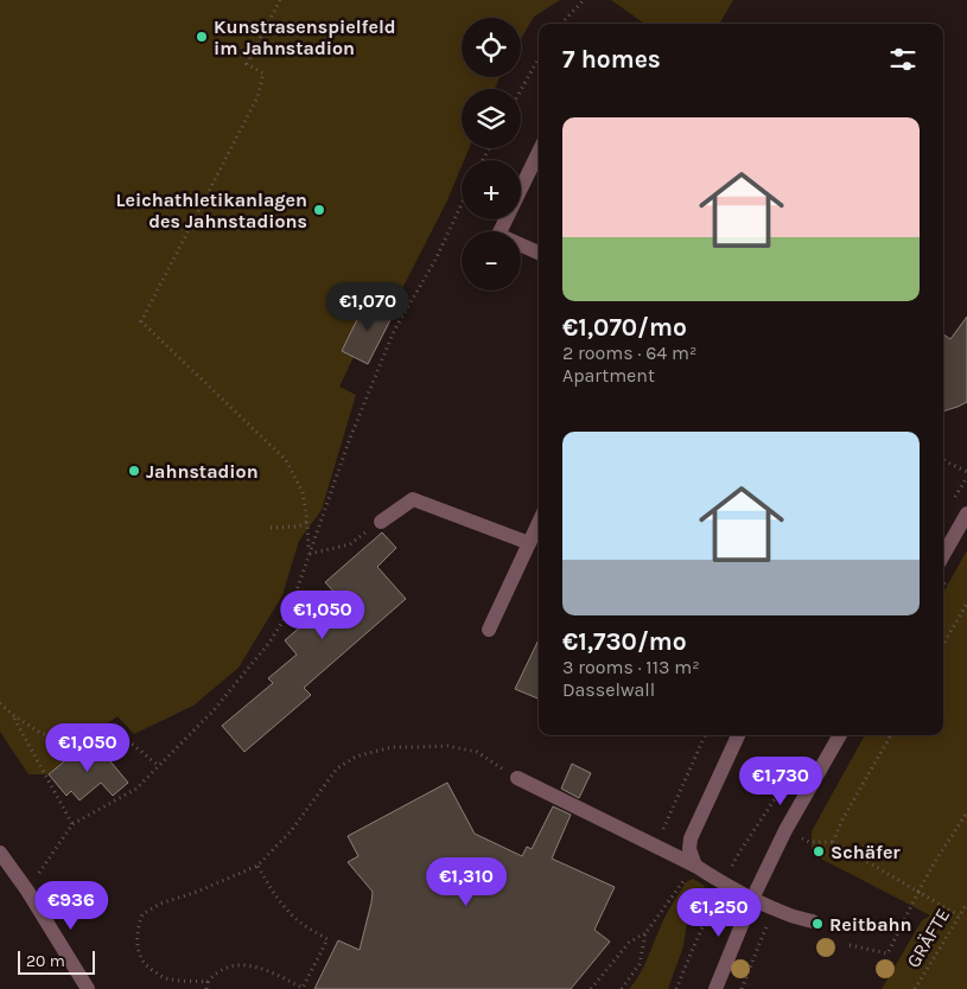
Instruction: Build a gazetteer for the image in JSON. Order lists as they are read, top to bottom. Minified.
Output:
{"streets":{"path":["GRÄFTE"]},"places":["Kunstrasenspielfeld im Jahnstadion","Leichathletikanlagen des Jahnstadions","Jahnstadion","Schäfer","Reitbahn"],"scale_bar":"20 m","page":{"map_buttons":["+","−"],"heading":"7 homes","list":[{"name":"€1,070/mo","note":"2 rooms · 64 m² · Apartment"},{"name":"€1,730/mo","note":"3 rooms · 113 m² · Dasselwall"}],"price":["€1,070","€1,050","€1,050","€1,730","€1,310","€936","€1,250"],"scale":"20 m"}}
